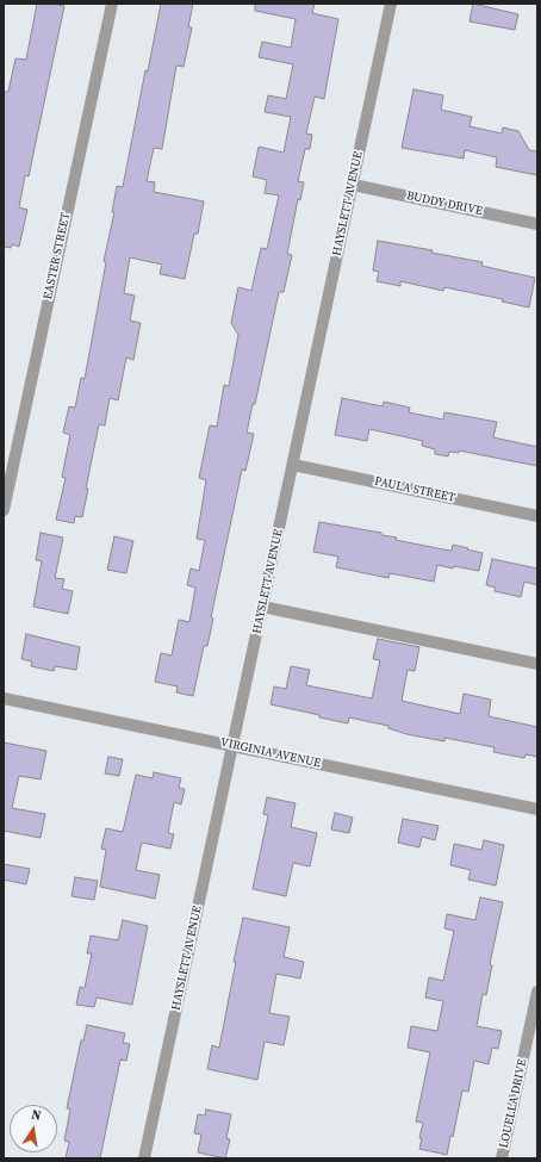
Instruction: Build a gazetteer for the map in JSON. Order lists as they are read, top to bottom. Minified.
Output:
{"streets":{"street":["HAYSLETT AVENUE","BUDDY DRIVE","EASTER STREET","PAULA STREET","VIRGINIA AVENUE","LOUELLA DRIVE"]},"crossings":[["HAYSLETT AVENUE","BUDDY DRIVE"],["HAYSLETT AVENUE","PAULA STREET"],["HAYSLETT AVENUE","VIRGINIA AVENUE"]],"north":"top"}
